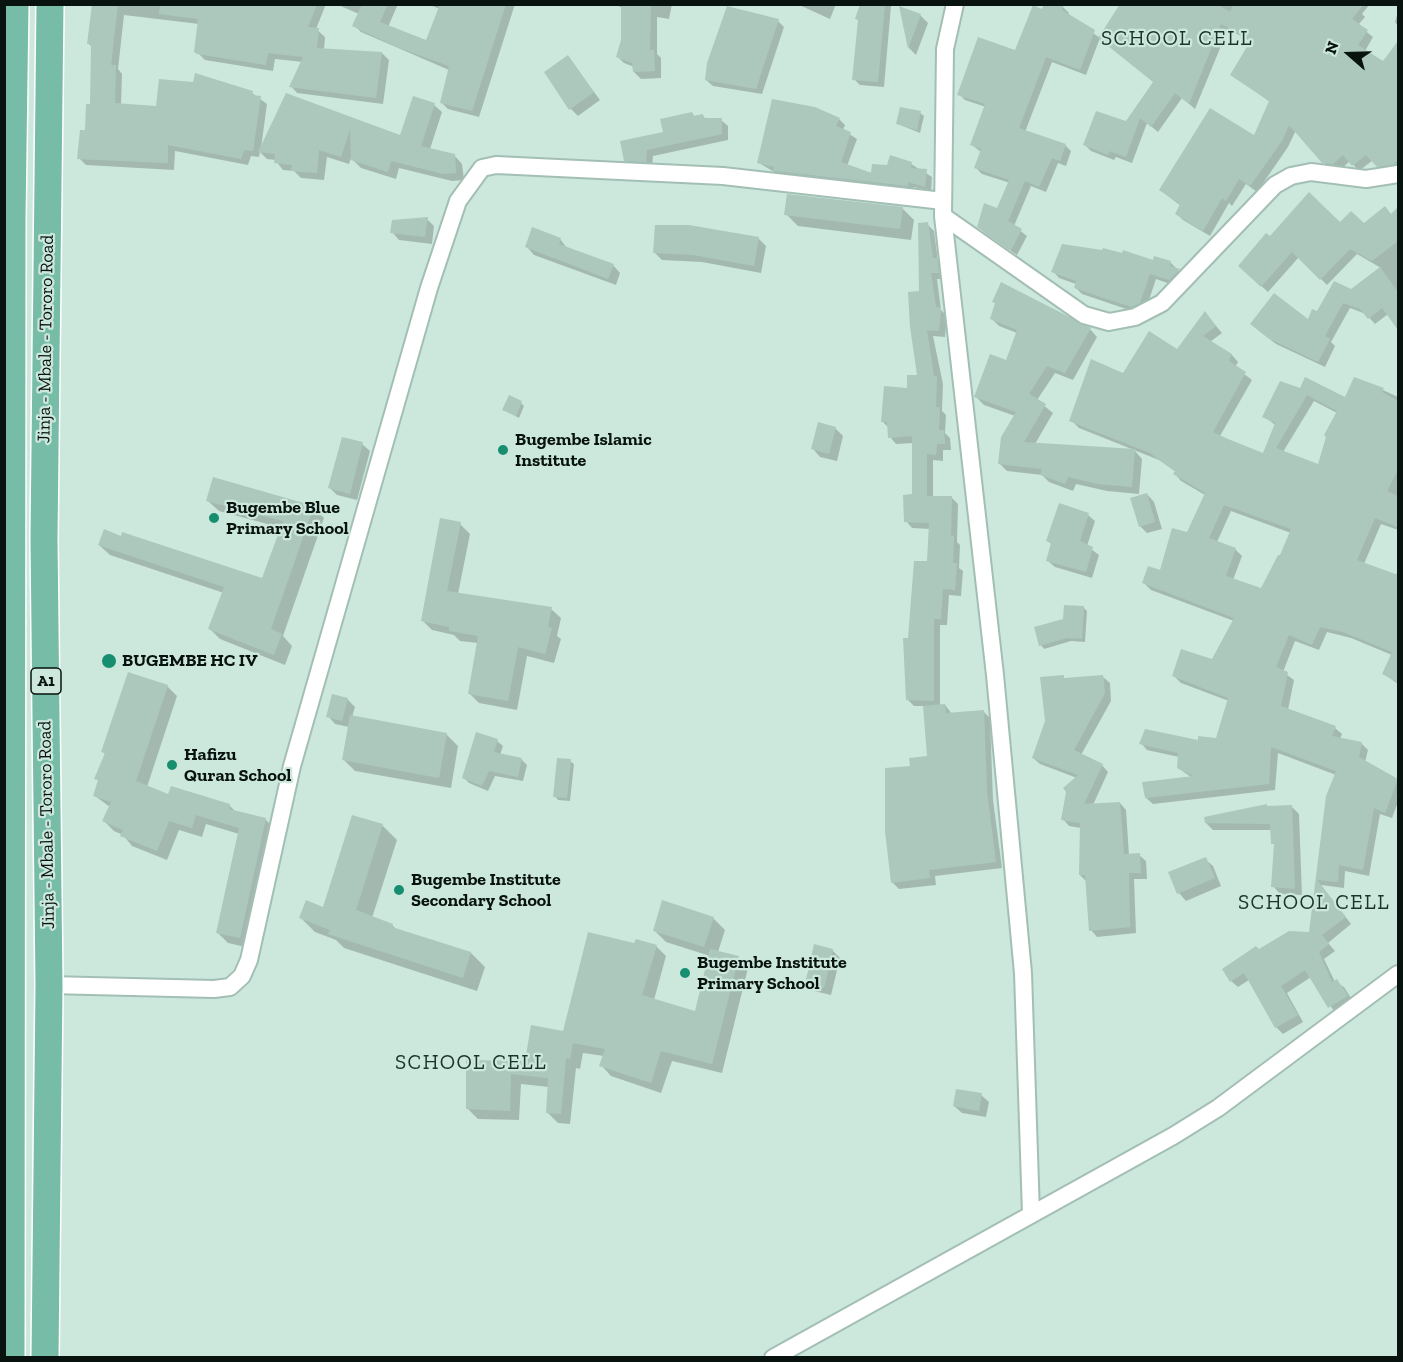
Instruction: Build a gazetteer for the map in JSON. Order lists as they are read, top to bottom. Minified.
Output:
{"streets":{"highway":["Jinja - Mbale - Tororo Road","A1"]},"districts":["SCHOOL CELL","SCHOOL CELL","SCHOOL CELL"],"places":["Bugembe Islamic Institute","Bugembe Blue Primary School","BUGEMBE HC IV","Hafizu Quran School","Bugembe Institute Secondary School","Bugembe Institute Primary School"],"north":"left"}
